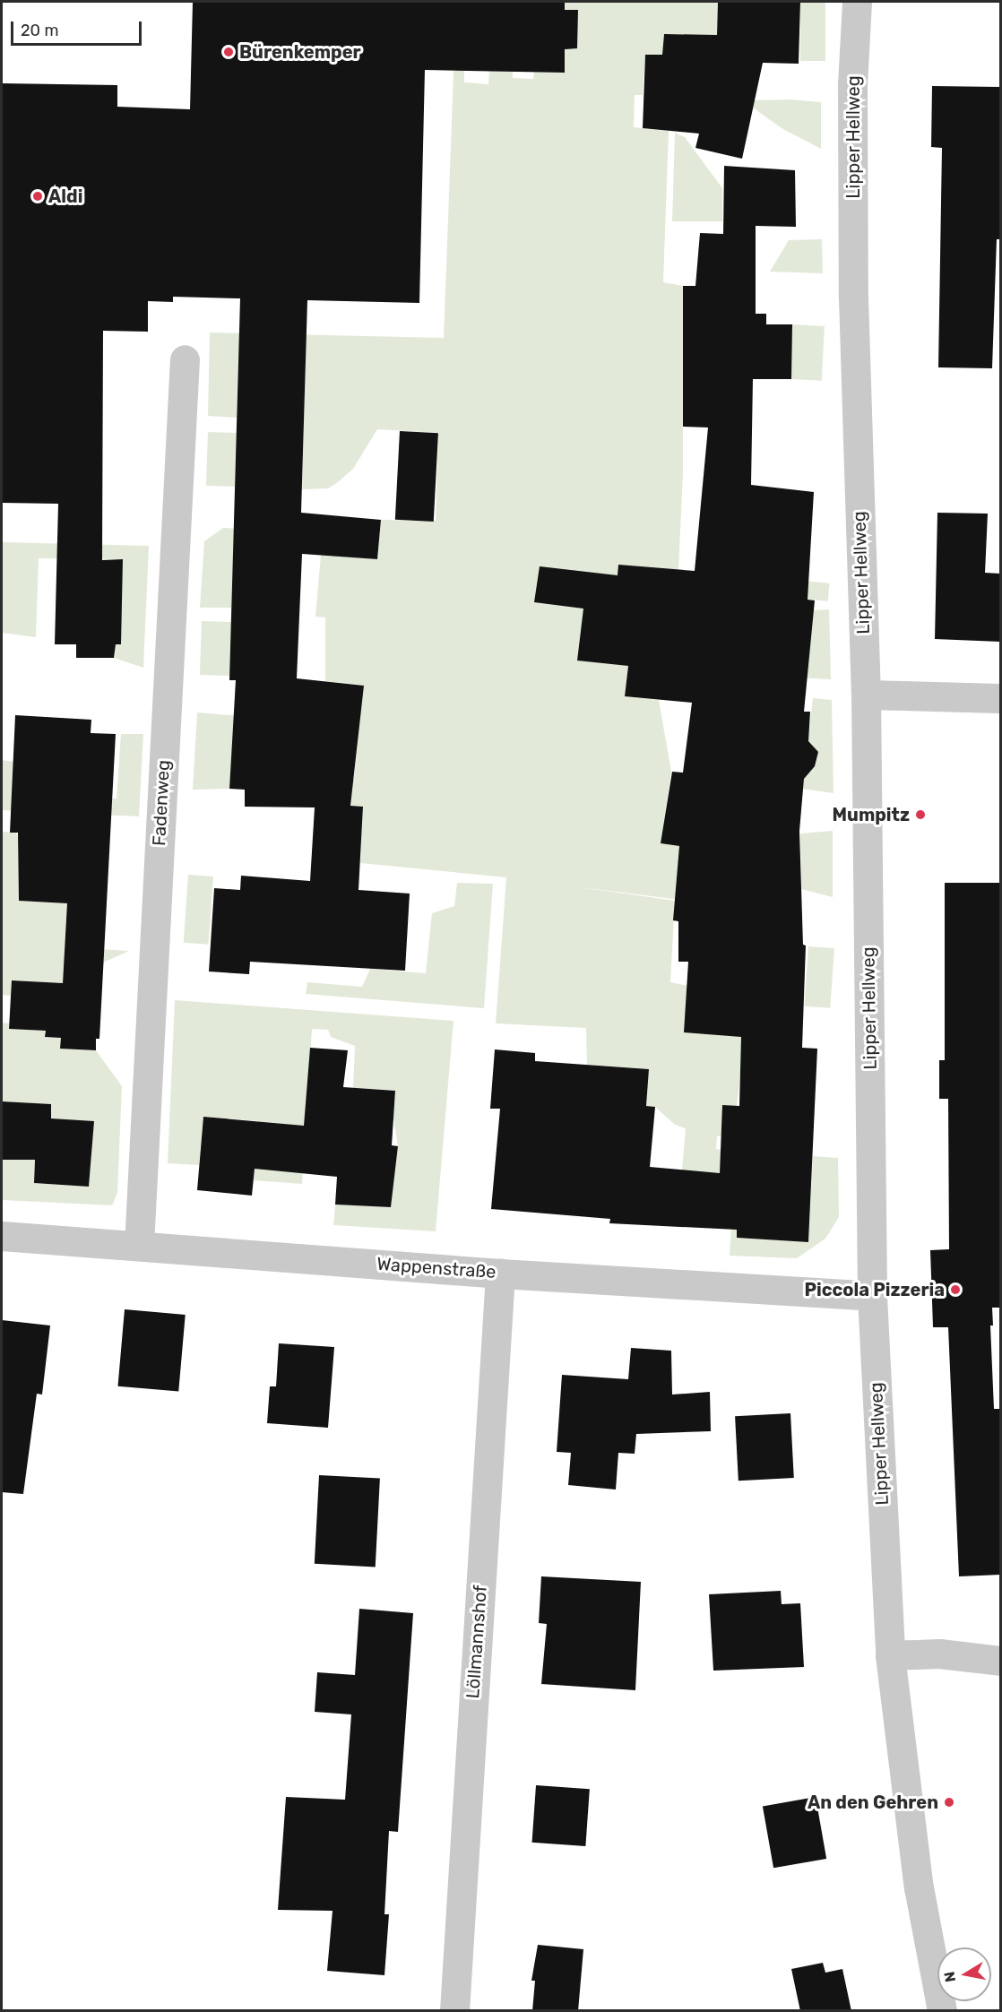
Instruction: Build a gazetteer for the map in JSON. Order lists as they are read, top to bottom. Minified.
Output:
{"streets":{"street":["Lipper Hellweg","Fadenweg","Wappenstraße","Löllmannshof"]},"crossings":[["Lipper Hellweg","Wappenstraße"],["Fadenweg","Wappenstraße"],["Wappenstraße","Löllmannshof"]],"places":["Bürenkemper","Aldi","Mumpitz","Piccola Pizzeria","An den Gehren"],"scale_bar":"20 m","north":"left"}
